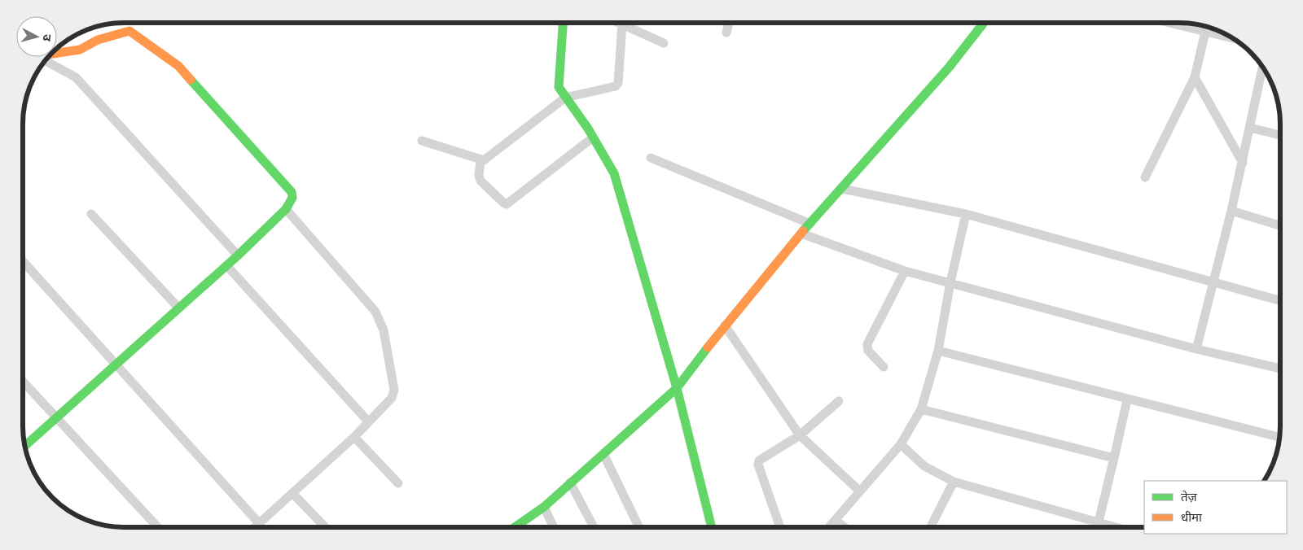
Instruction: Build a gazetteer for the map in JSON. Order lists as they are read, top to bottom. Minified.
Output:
{"legend":["तेज़","धीमा"],"north":"right"}
